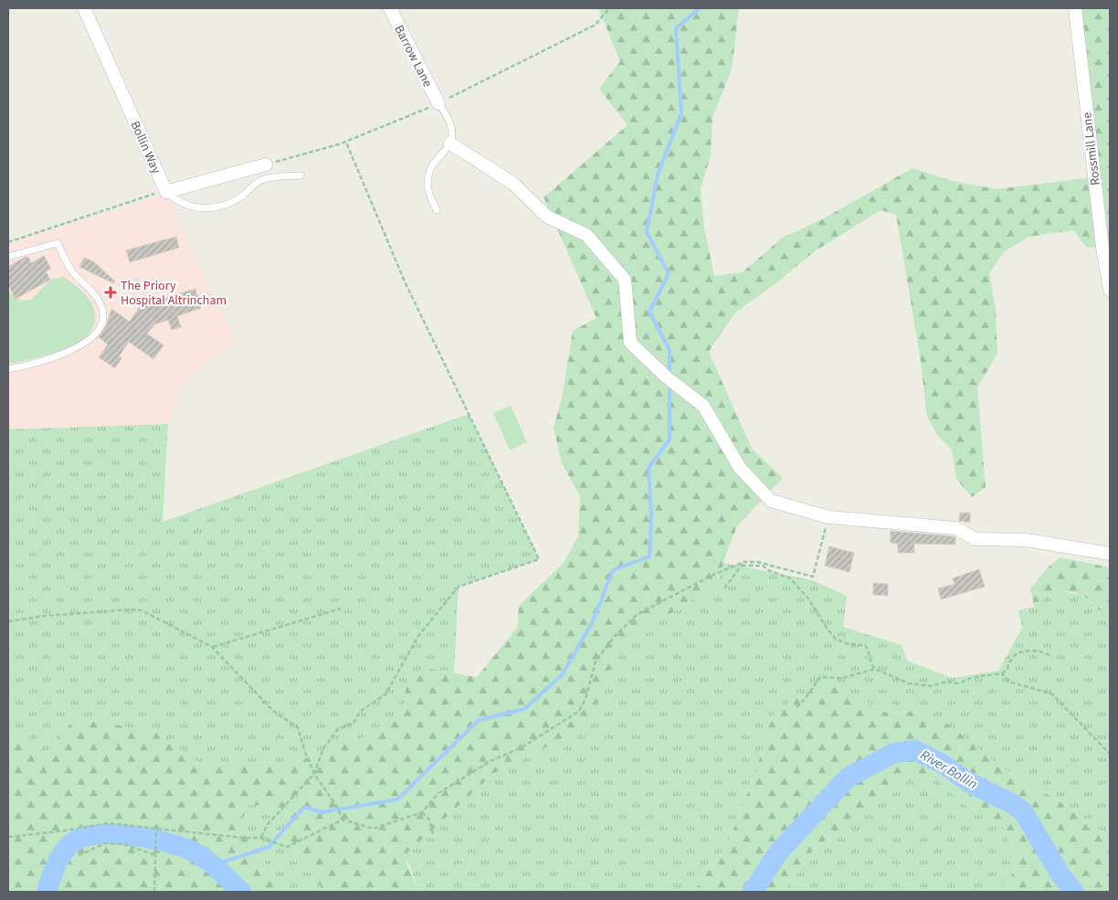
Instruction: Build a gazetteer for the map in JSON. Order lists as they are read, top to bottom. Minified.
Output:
{"streets":{"street":["Barrow Lane","Bollin Way","Rossmill Lane"]},"water":["River Bollin"],"places":{"health":["The Priory Hospital Altrincham"]}}
